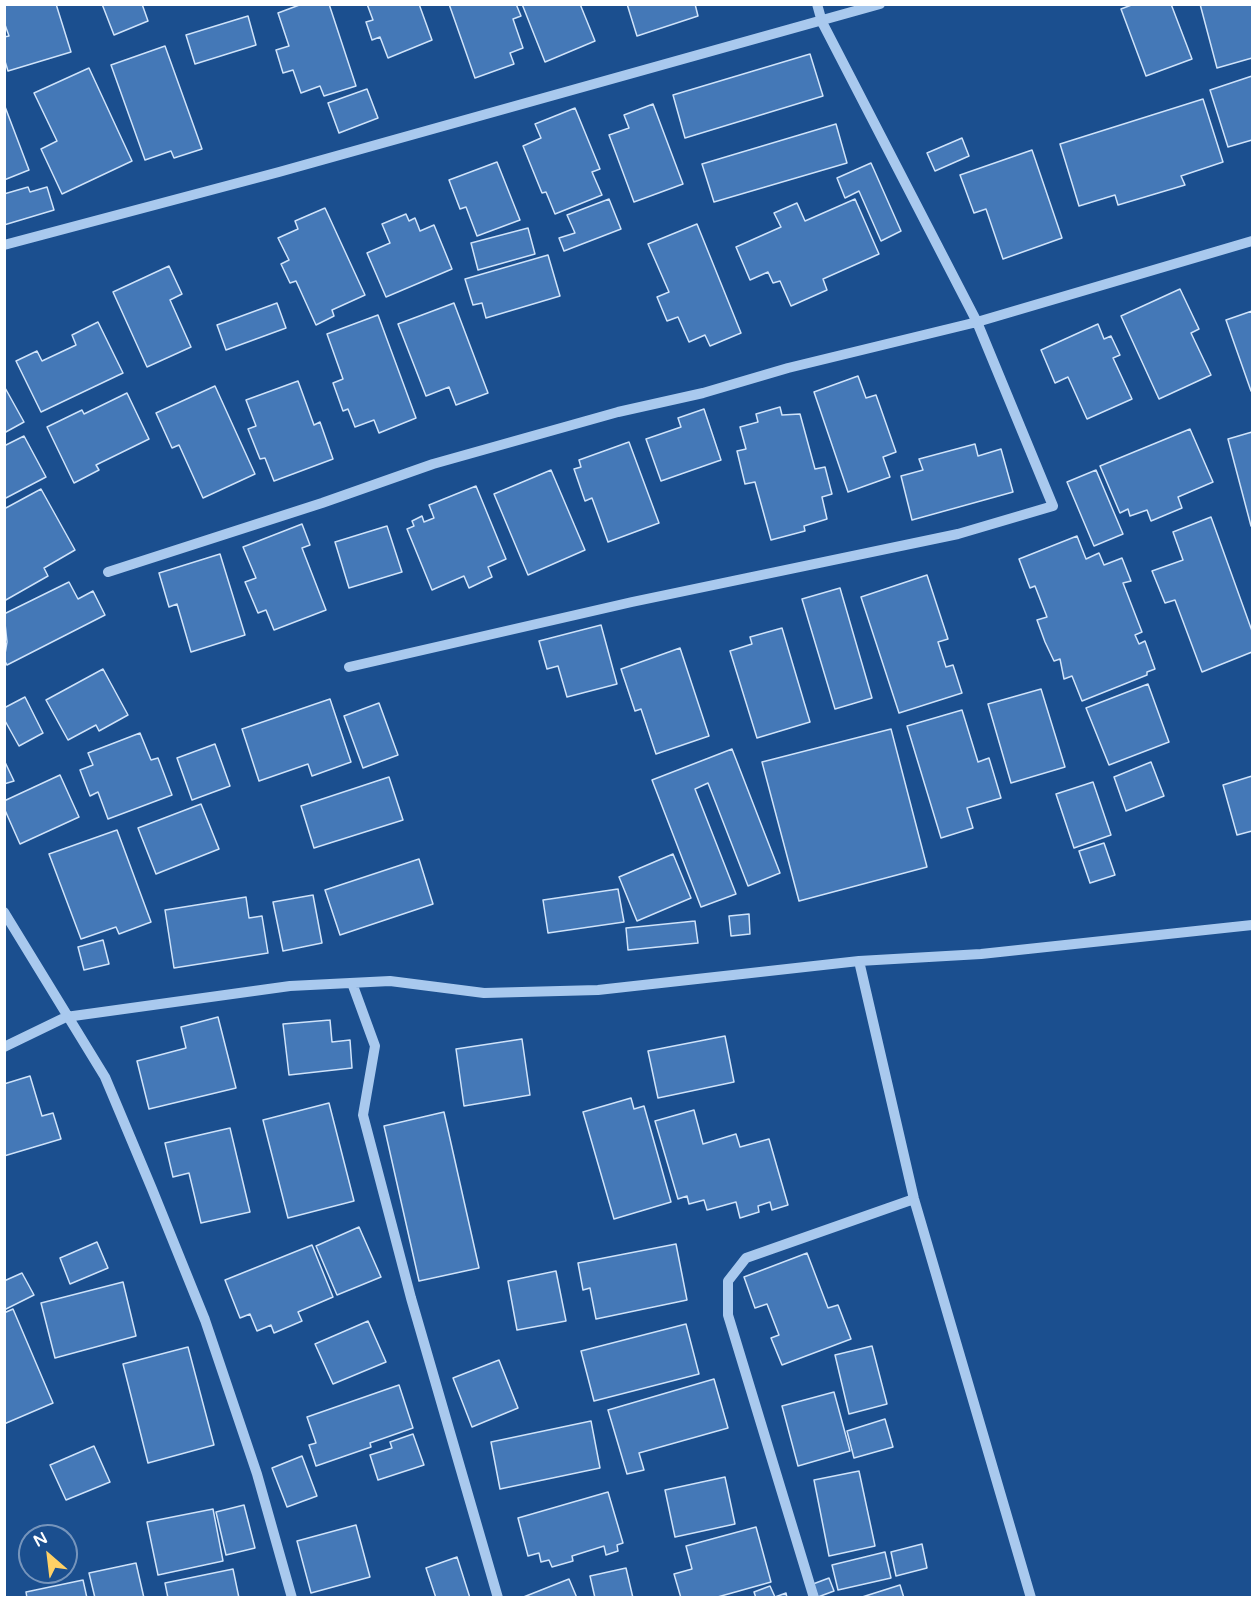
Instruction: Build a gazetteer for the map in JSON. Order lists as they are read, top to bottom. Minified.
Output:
{"north":"top left"}
